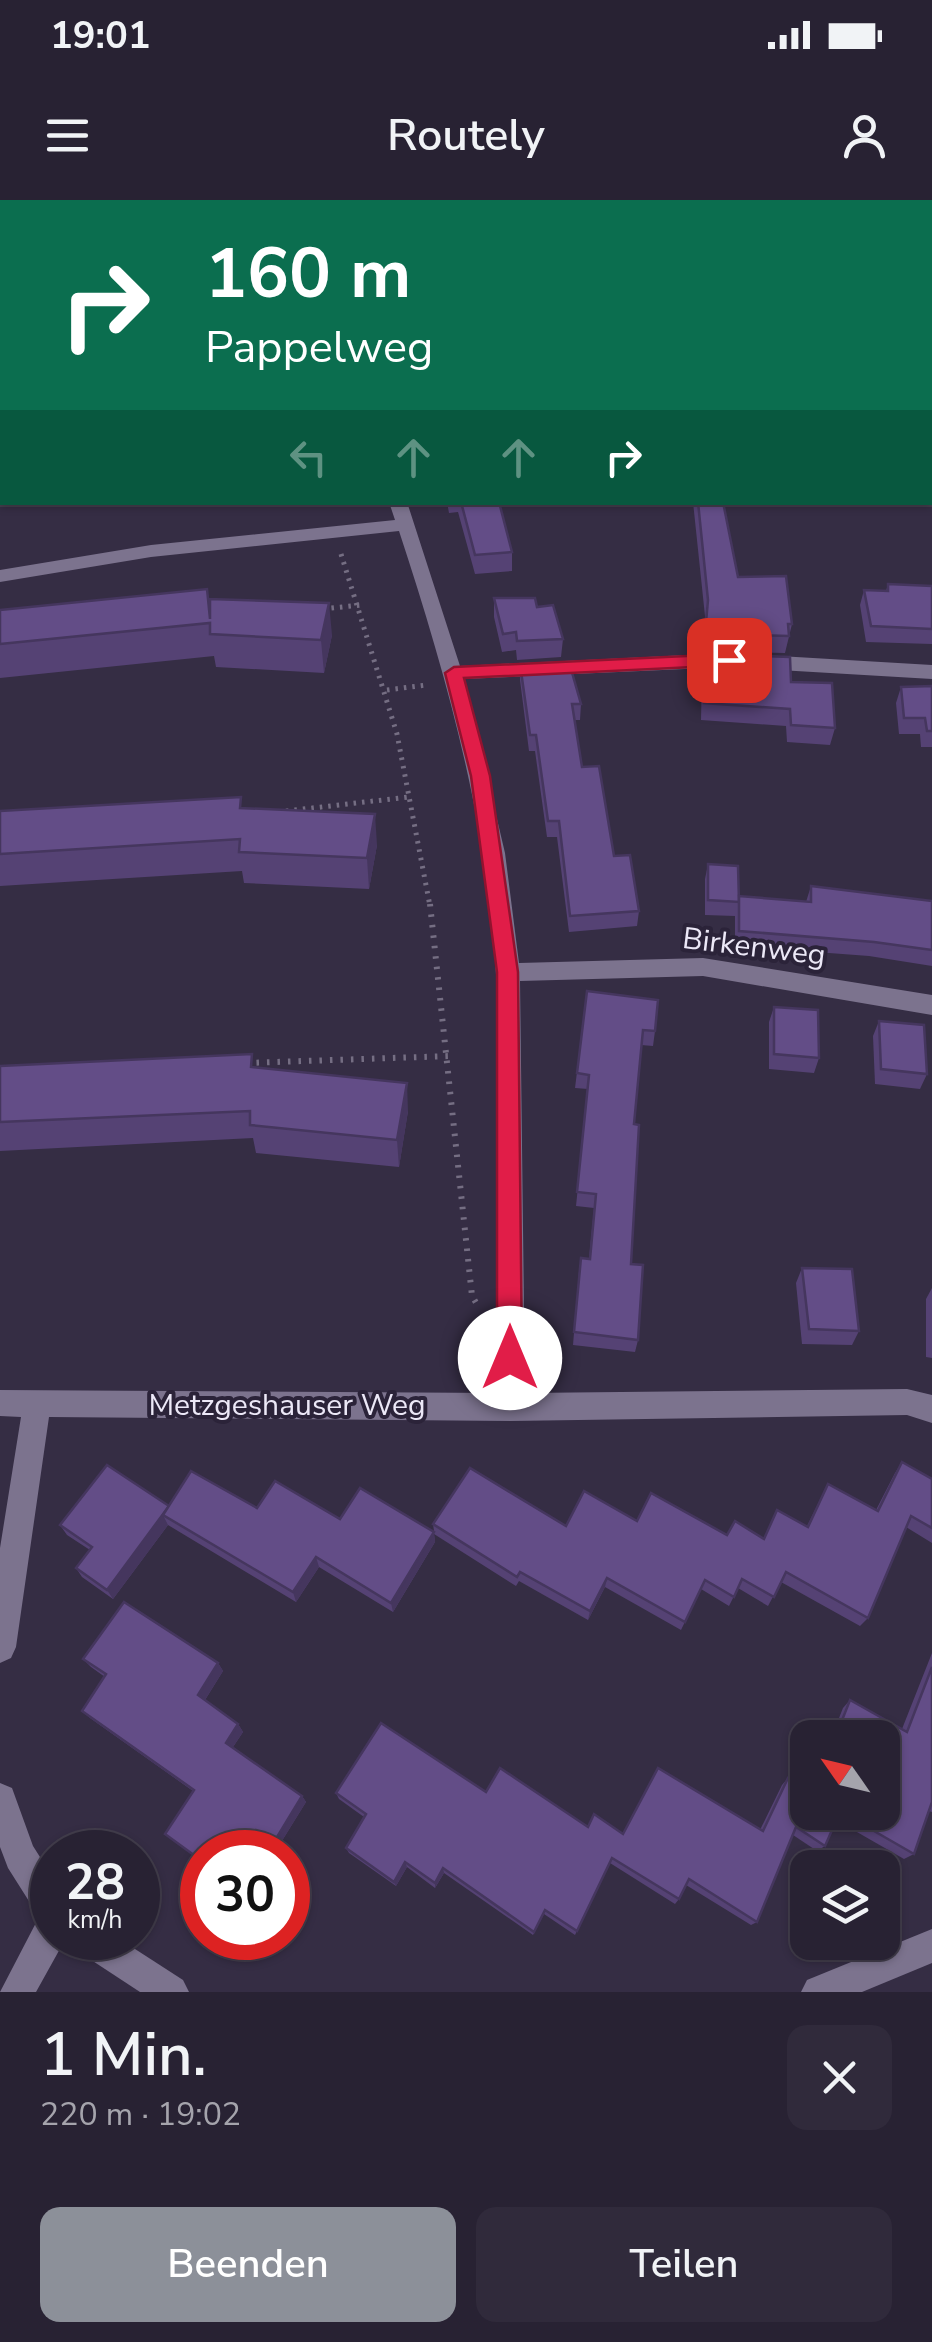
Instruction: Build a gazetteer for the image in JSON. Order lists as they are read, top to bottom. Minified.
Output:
{"streets":{"street":["Birkenweg","Metzgeshauser Weg"]},"north":"top left","page":{"status":"19:01","header":"Routely","turn":["160 m","Pappelweg"],"speed":"28 km/h","limit":"30","heading":["1 Min.","220 m · 19:02"],"buttons":["Beenden","Teilen"]}}
